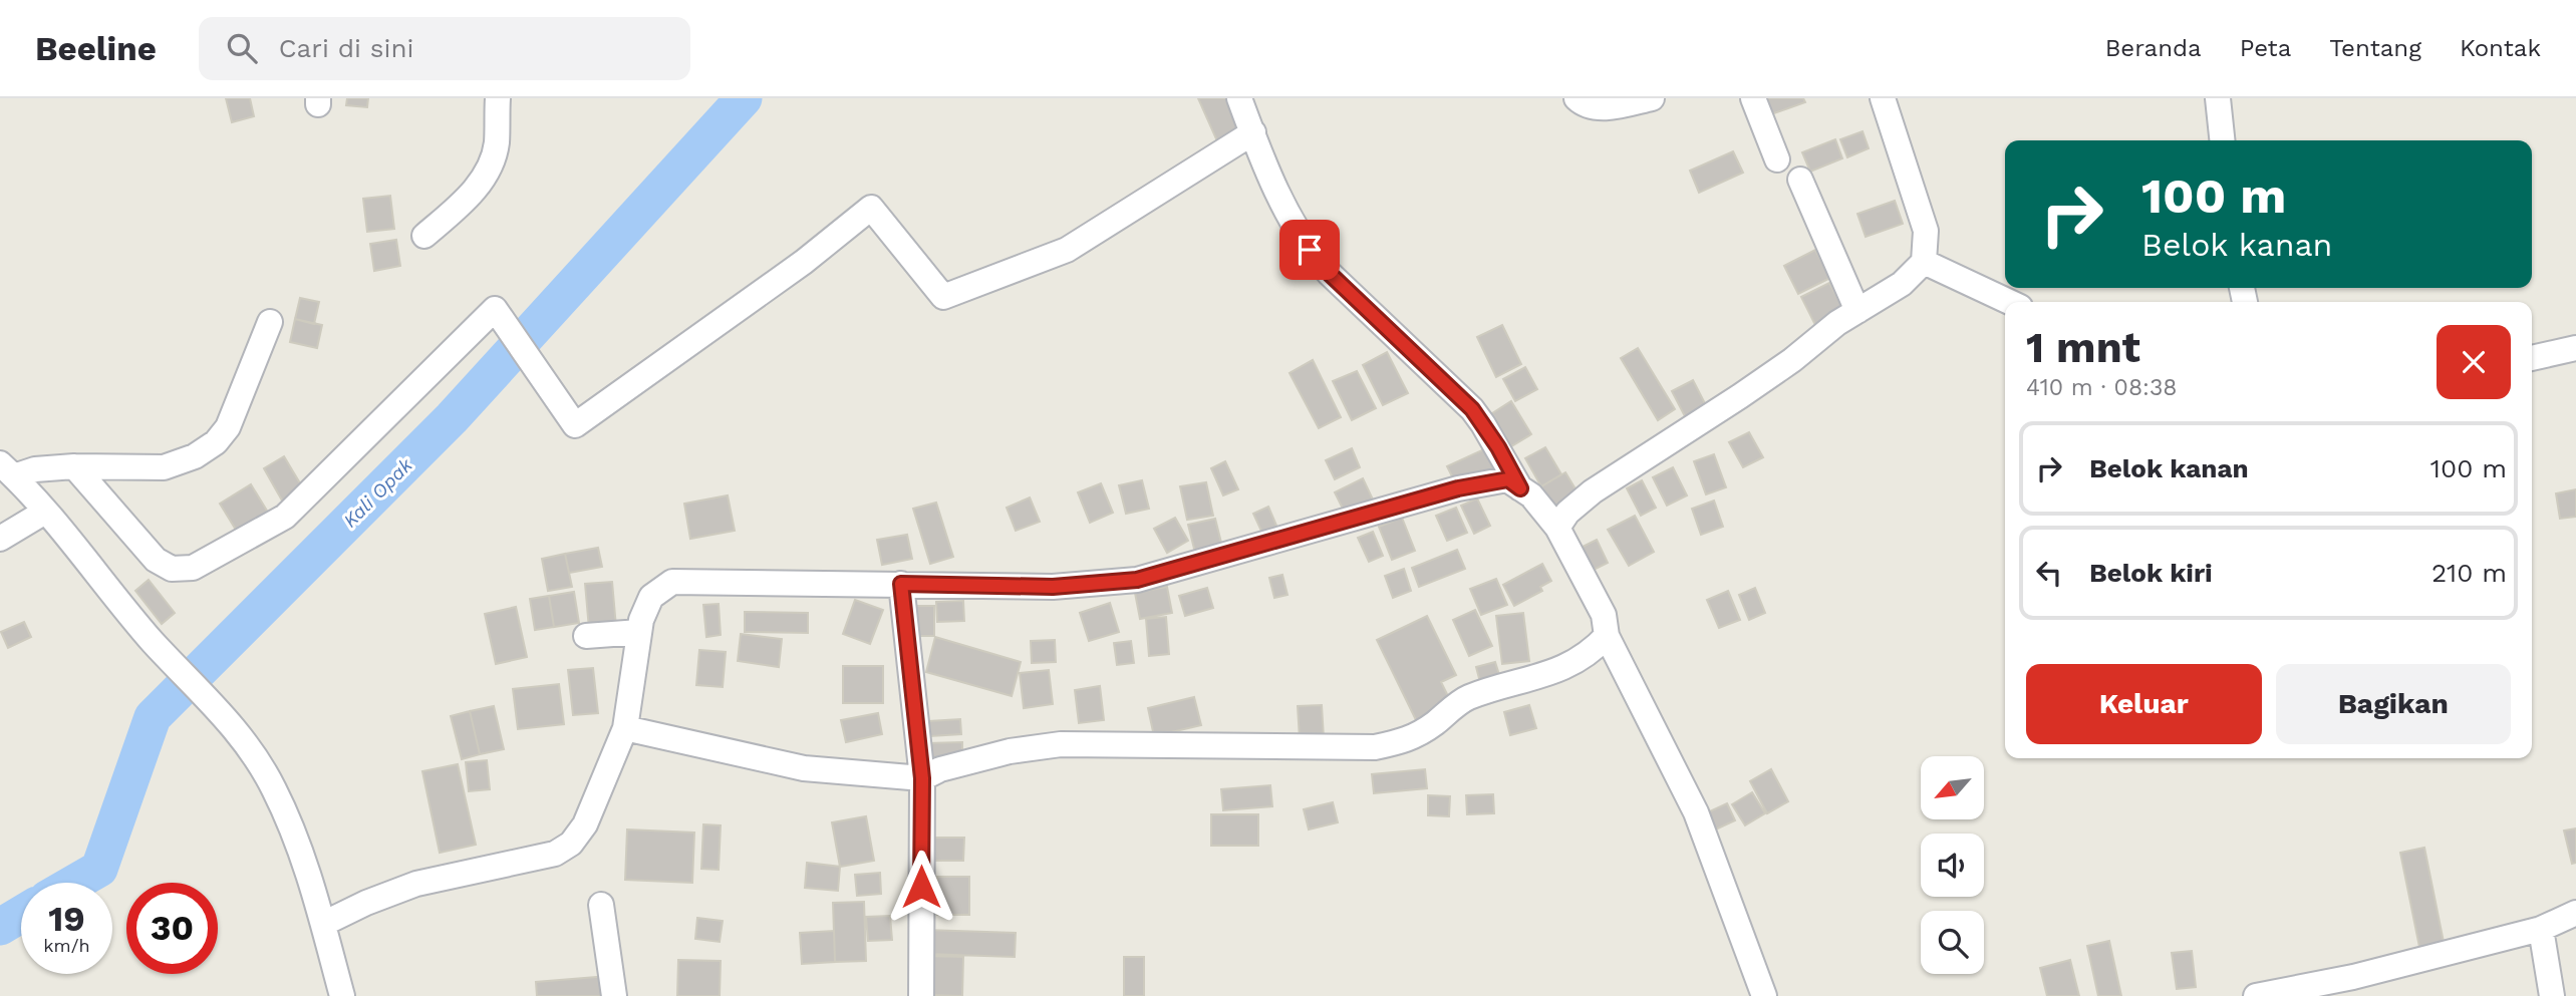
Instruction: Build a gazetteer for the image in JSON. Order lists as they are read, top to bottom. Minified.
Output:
{"water":["Kali Opak"],"north":"bottom left","page":{"header":"Beeline","search":"Cari di sini","nav":["Beranda","Peta","Tentang","Kontak"],"turn":["100 m","Belok kanan"],"heading":["1 mnt","410 m · 08:38"],"list":[{"name":"Belok kanan","value":"100 m"},{"name":"Belok kiri","value":"210 m"}],"buttons":["Keluar","Bagikan"],"speed":"19 km/h","limit":"30"}}
